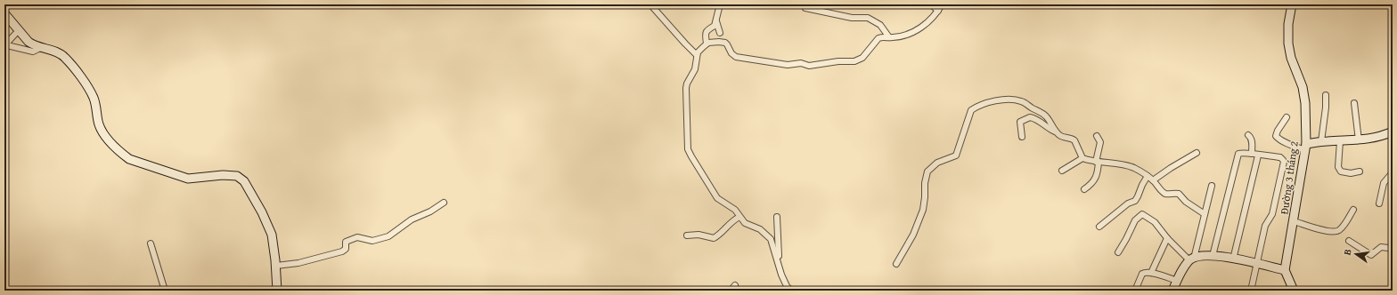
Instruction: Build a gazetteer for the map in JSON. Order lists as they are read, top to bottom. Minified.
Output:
{"streets":{"main road":["Đường 3 tháng 2"]},"north":"left"}
